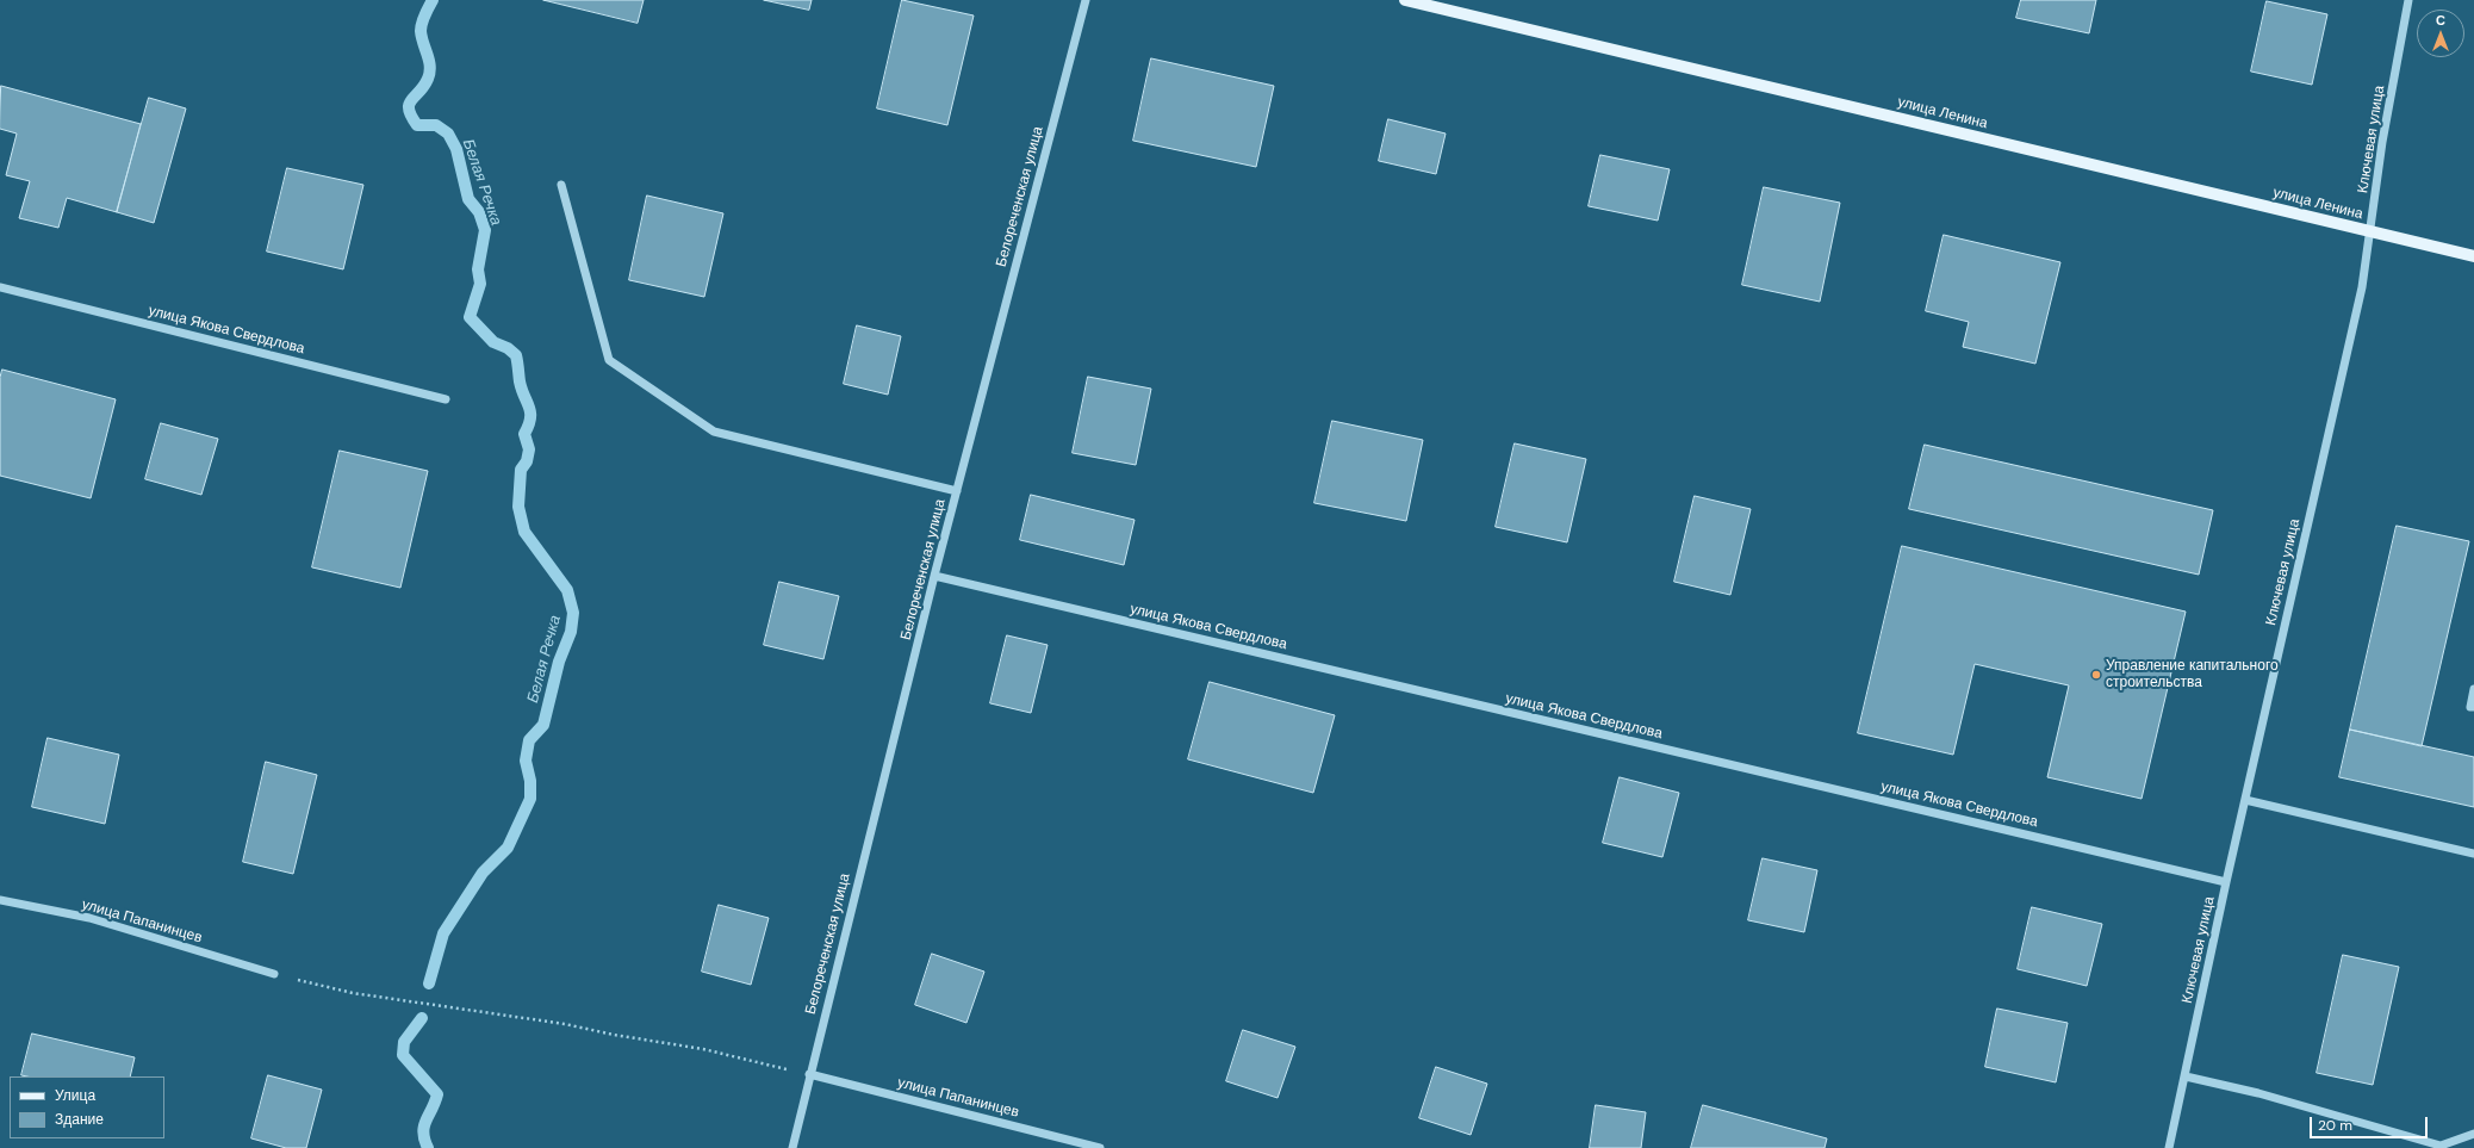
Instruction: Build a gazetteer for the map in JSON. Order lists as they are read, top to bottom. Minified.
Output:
{"streets":{"main road":["улица Ленина"],"street":["Ключевая улица","Белореченская улица","улица Якова Свердлова","улица Папанинцев"]},"crossings":[["улица Ленина","Ключевая улица"],["Ключевая улица","улица Якова Свердлова"],["Белореченская улица","улица Якова Свердлова"],["Белореченская улица","улица Папанинцев"]],"water":["Белая Речка"],"places":["Управление капитального строительства"],"legend":["Улица","Здание"],"scale_bar":"20 m","north":"top"}
